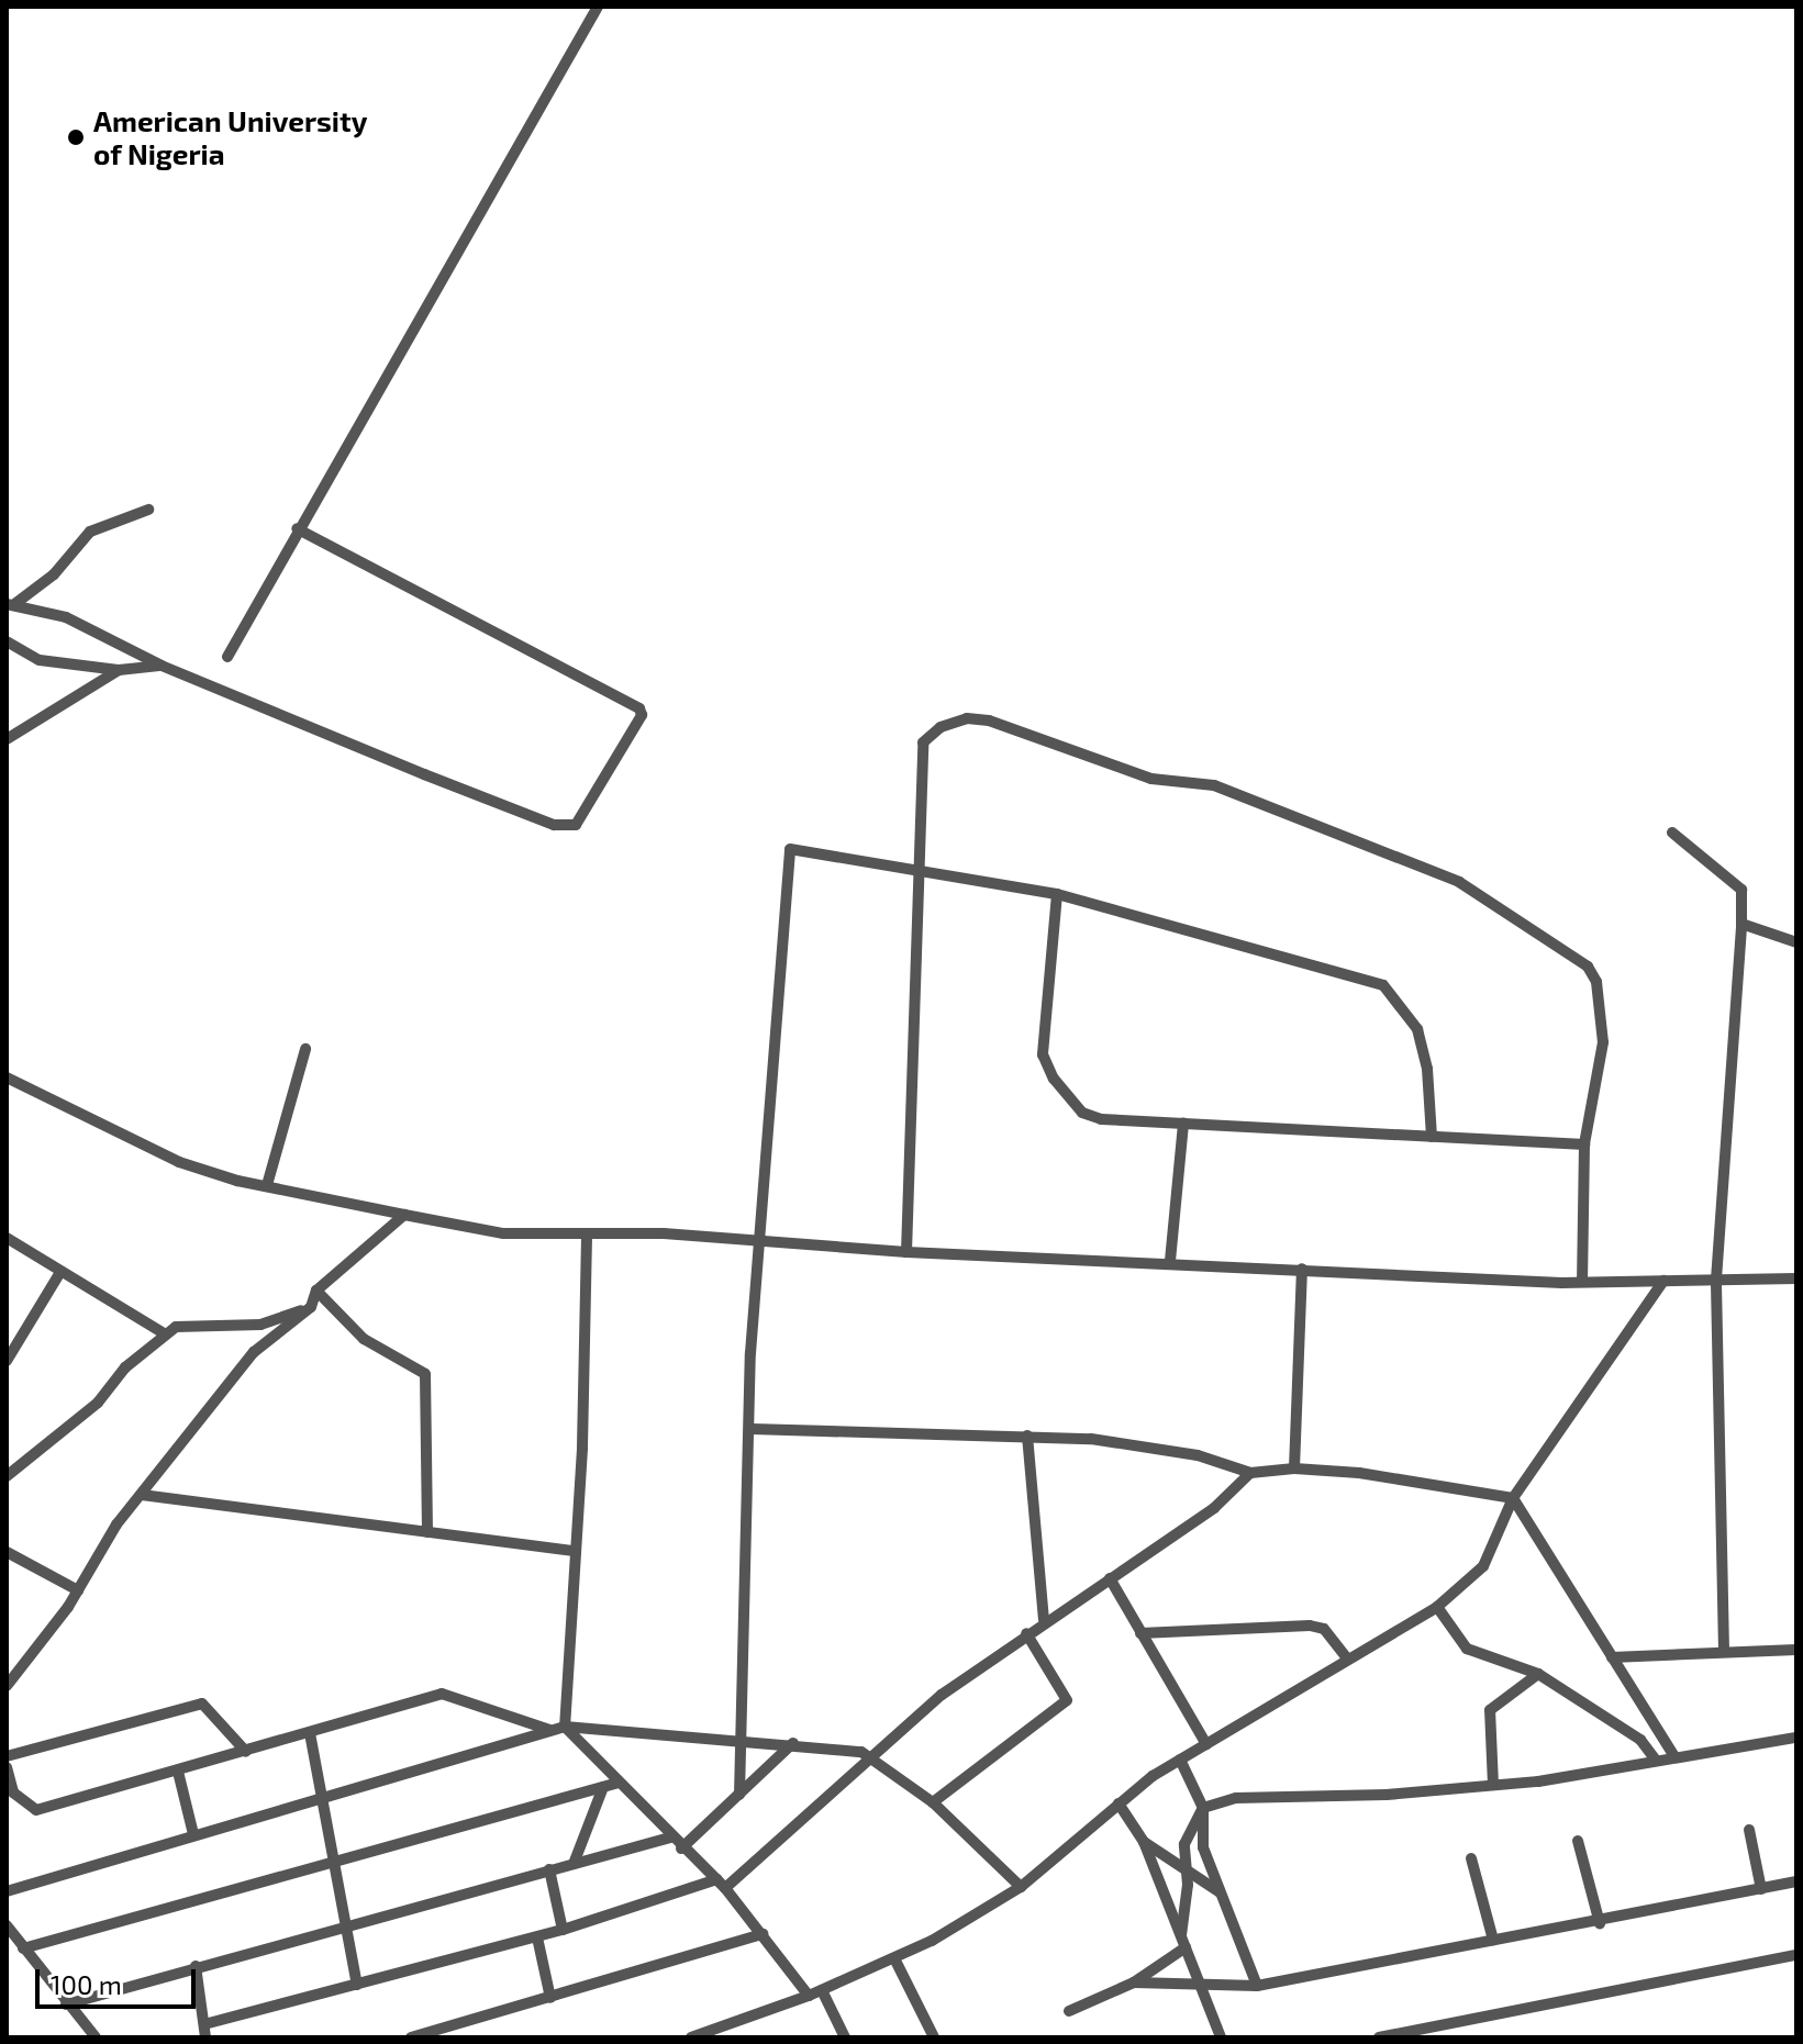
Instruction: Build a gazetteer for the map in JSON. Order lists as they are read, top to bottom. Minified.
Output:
{"places":["American University of Nigeria"],"scale_bar":"100 m"}
